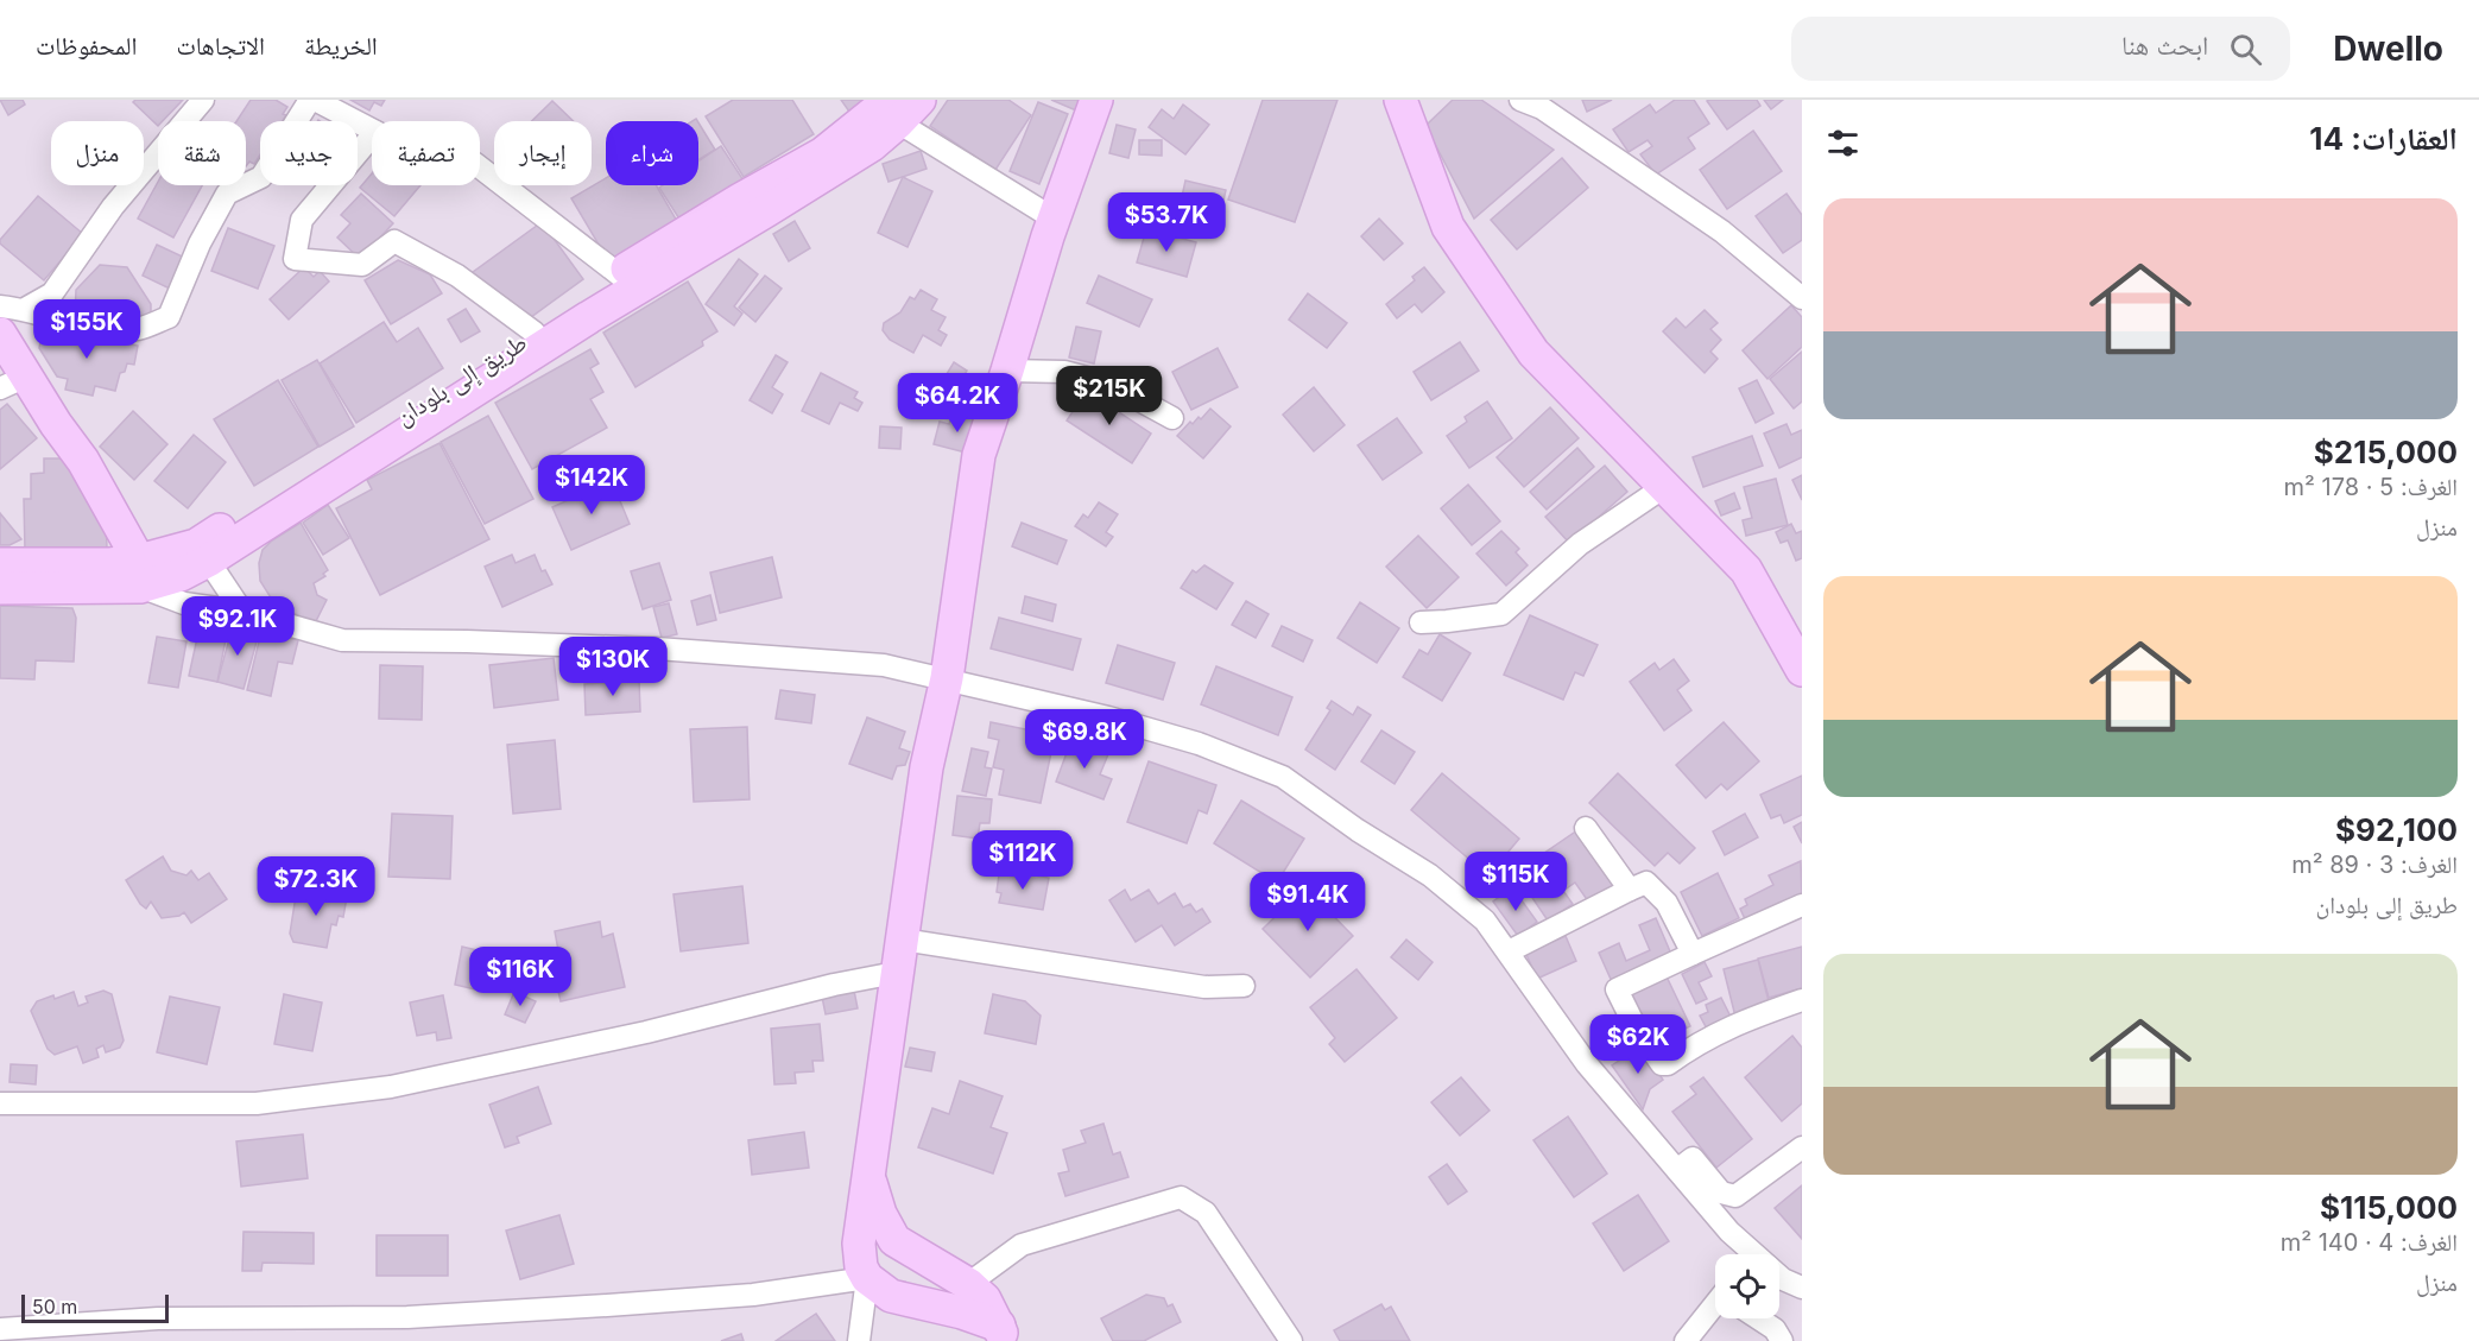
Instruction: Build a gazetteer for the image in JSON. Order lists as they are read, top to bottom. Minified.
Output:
{"streets":{"main road":["طريق إلى بلودان"]},"scale_bar":"50 m","page":{"header":"Dwello","search":"ابحث هنا","nav":["الخريطة","الاتجاهات","المحفوظات"],"heading":"العقارات: 14","chip":["شراء","إيجار","تصفية","جديد","شقة","منزل"],"list":[{"name":"$215,000","note":"الغرف: 5 · 178 m² · منزل"},{"name":"$92,100","note":"الغرف: 3 · 89 m² · طريق إلى بلودان"},{"name":"$115,000","note":"الغرف: 4 · 140 m² · منزل"}],"price":["$53.7K","$155K","$215K","$64.2K","$142K","$92.1K","$130K","$69.8K","$112K","$115K","$72.3K","$91.4K","$116K","$62K"],"scale":"50 m"}}
